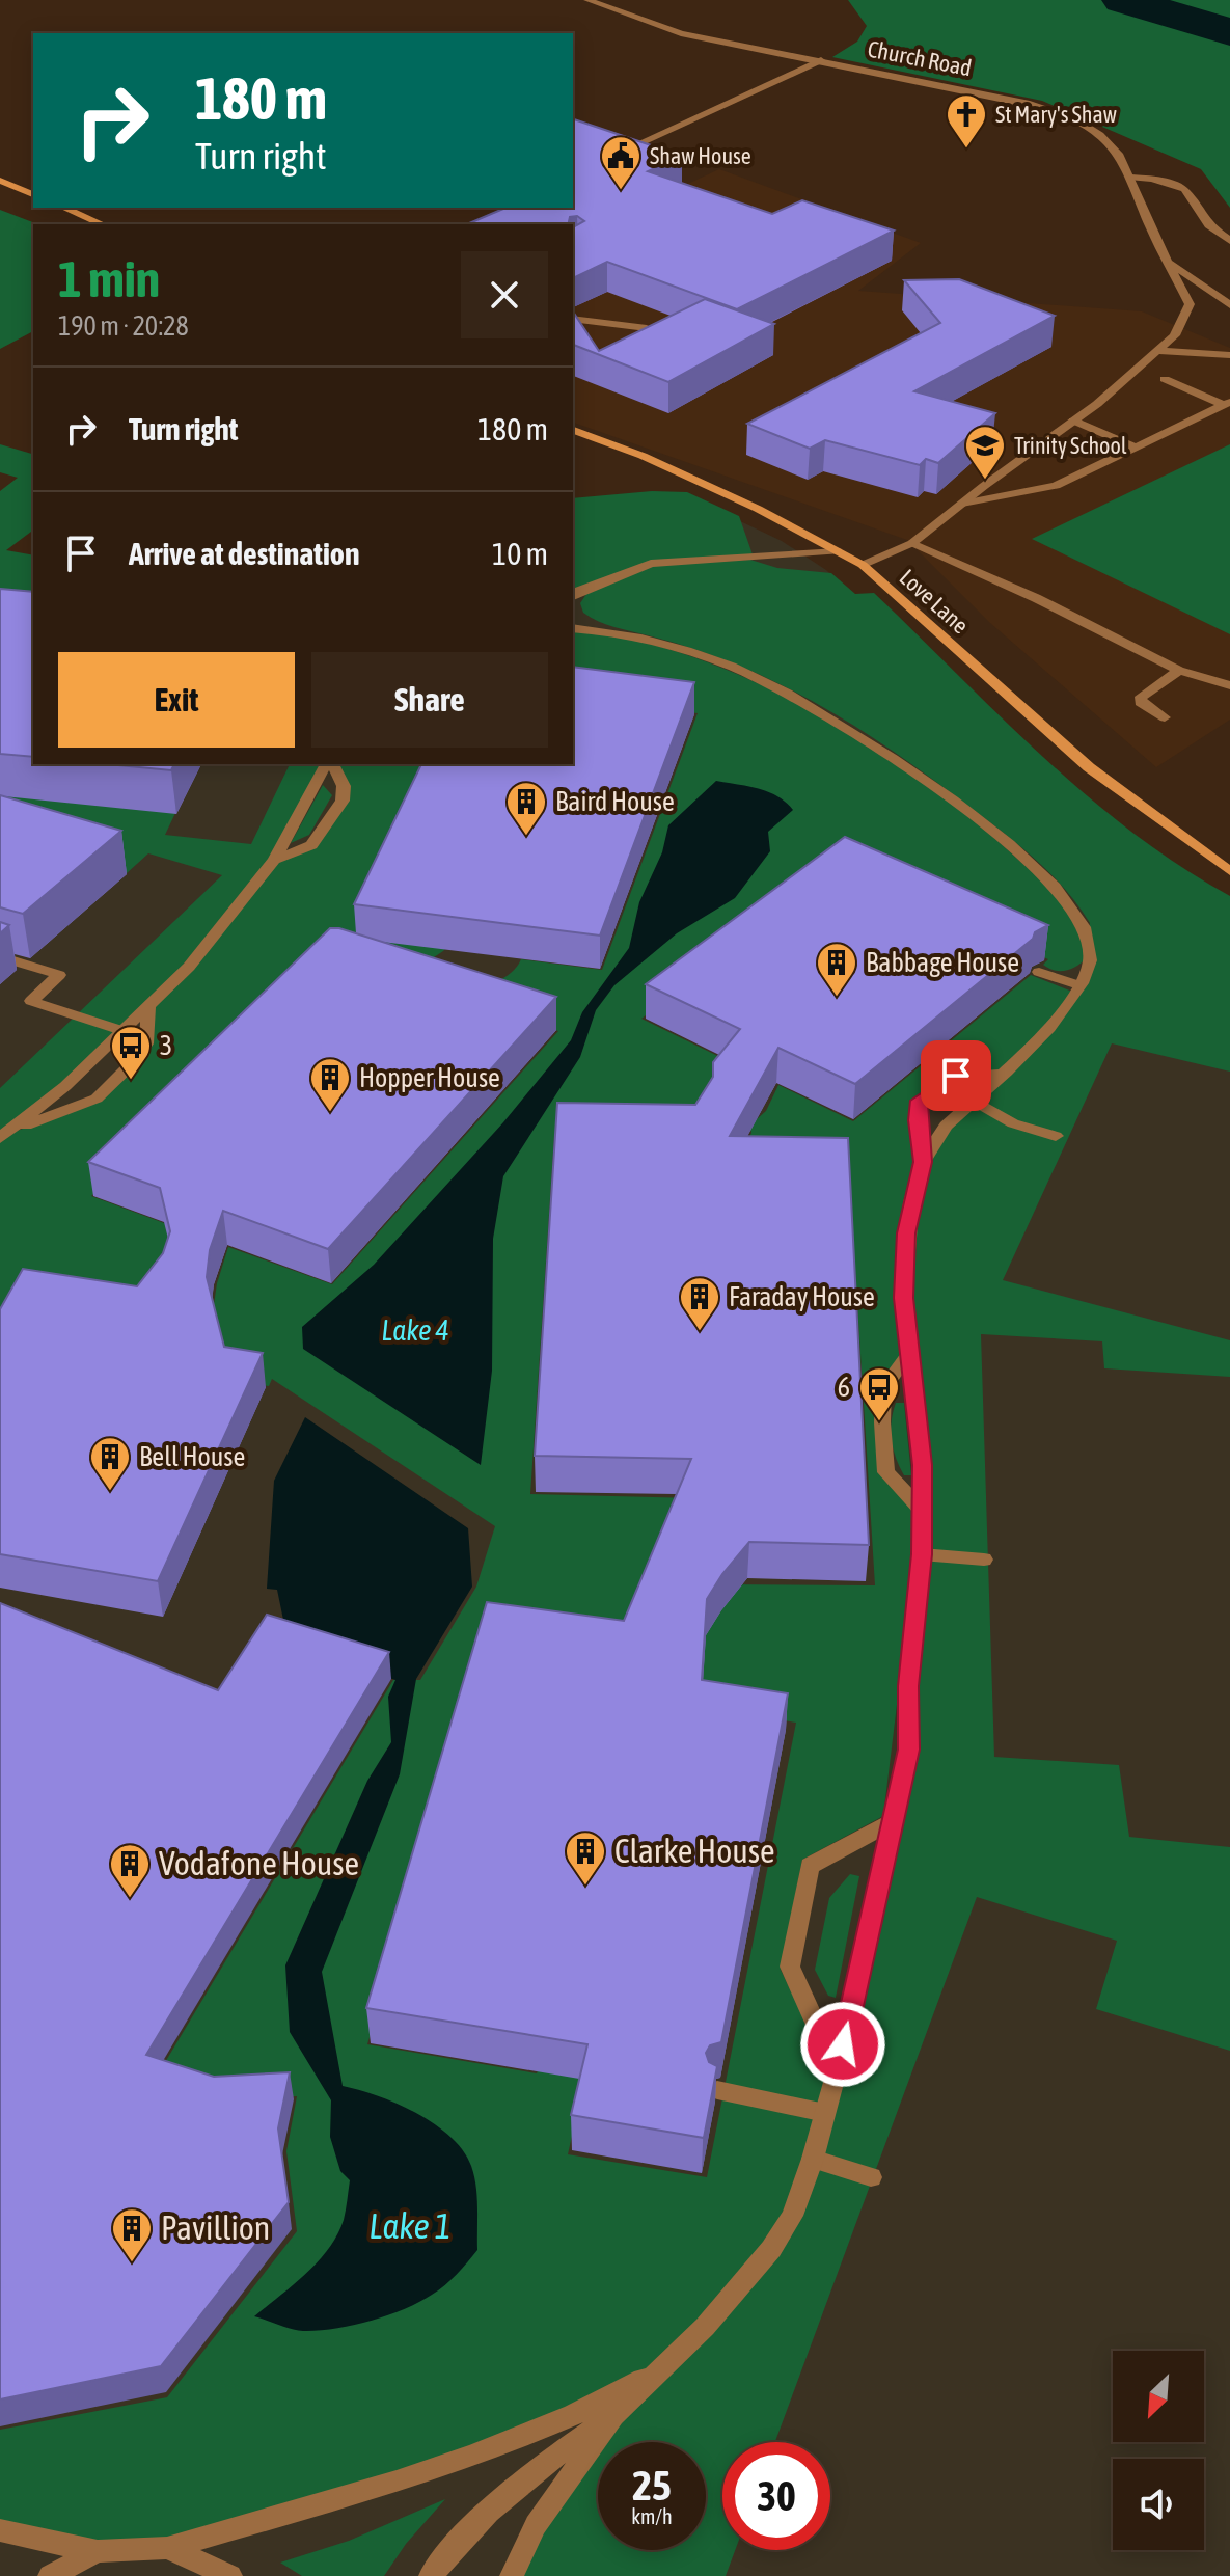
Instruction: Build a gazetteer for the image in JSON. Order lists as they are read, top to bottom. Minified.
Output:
{"streets":{"street":["Church Road","Love Lane"]},"crossings":[["Church Road","Love Lane"]],"water":["Lake 4","Lake 1"],"places":{"church":["St Mary's Shaw"],"public building":["Shaw House"],"school or university":["Trinity School"],"building":["Baird House","Babbage House","Hopper House","Faraday House","Bell House","Clarke House","Vodafone House","Pavillion"],"bus stop":["3","6"]},"north":"bottom left","page":{"turn":["180 m","Turn right"],"heading":["1 min","190 m · 20:28"],"list":[{"name":"Turn right","value":"180 m"},{"name":"Arrive at destination","value":"10 m"}],"buttons":["Exit","Share"],"speed":"25 km/h","limit":"30"}}
